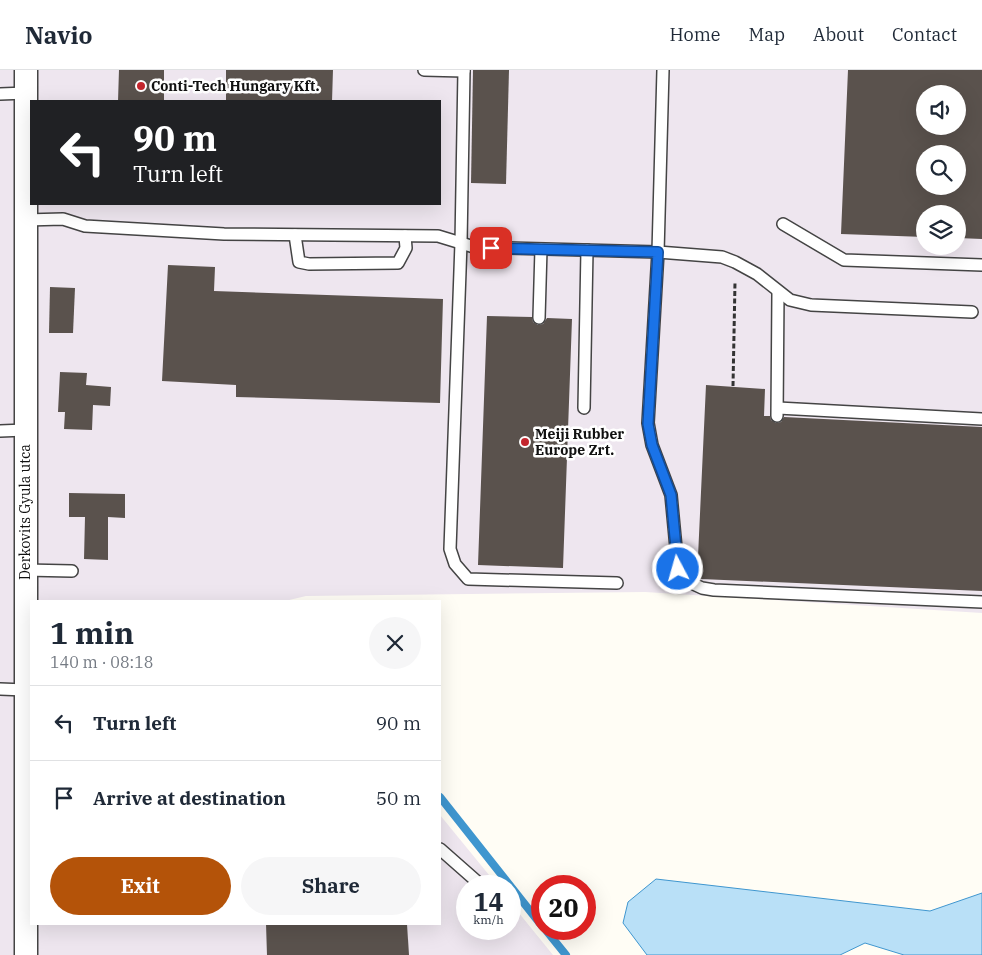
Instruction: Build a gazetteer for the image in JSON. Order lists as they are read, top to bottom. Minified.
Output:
{"streets":{"street":["Derkovits Gyula utca"]},"places":["Conti-Tech Hungary Kft.","Meiji Rubber Europe Zrt."],"page":{"header":"Navio","nav":["Home","Map","About","Contact"],"turn":["90 m","Turn left"],"heading":["1 min","140 m · 08:18"],"list":[{"name":"Turn left","value":"90 m"},{"name":"Arrive at destination","value":"50 m"}],"buttons":["Exit","Share"],"speed":"14 km/h","limit":"20"}}
